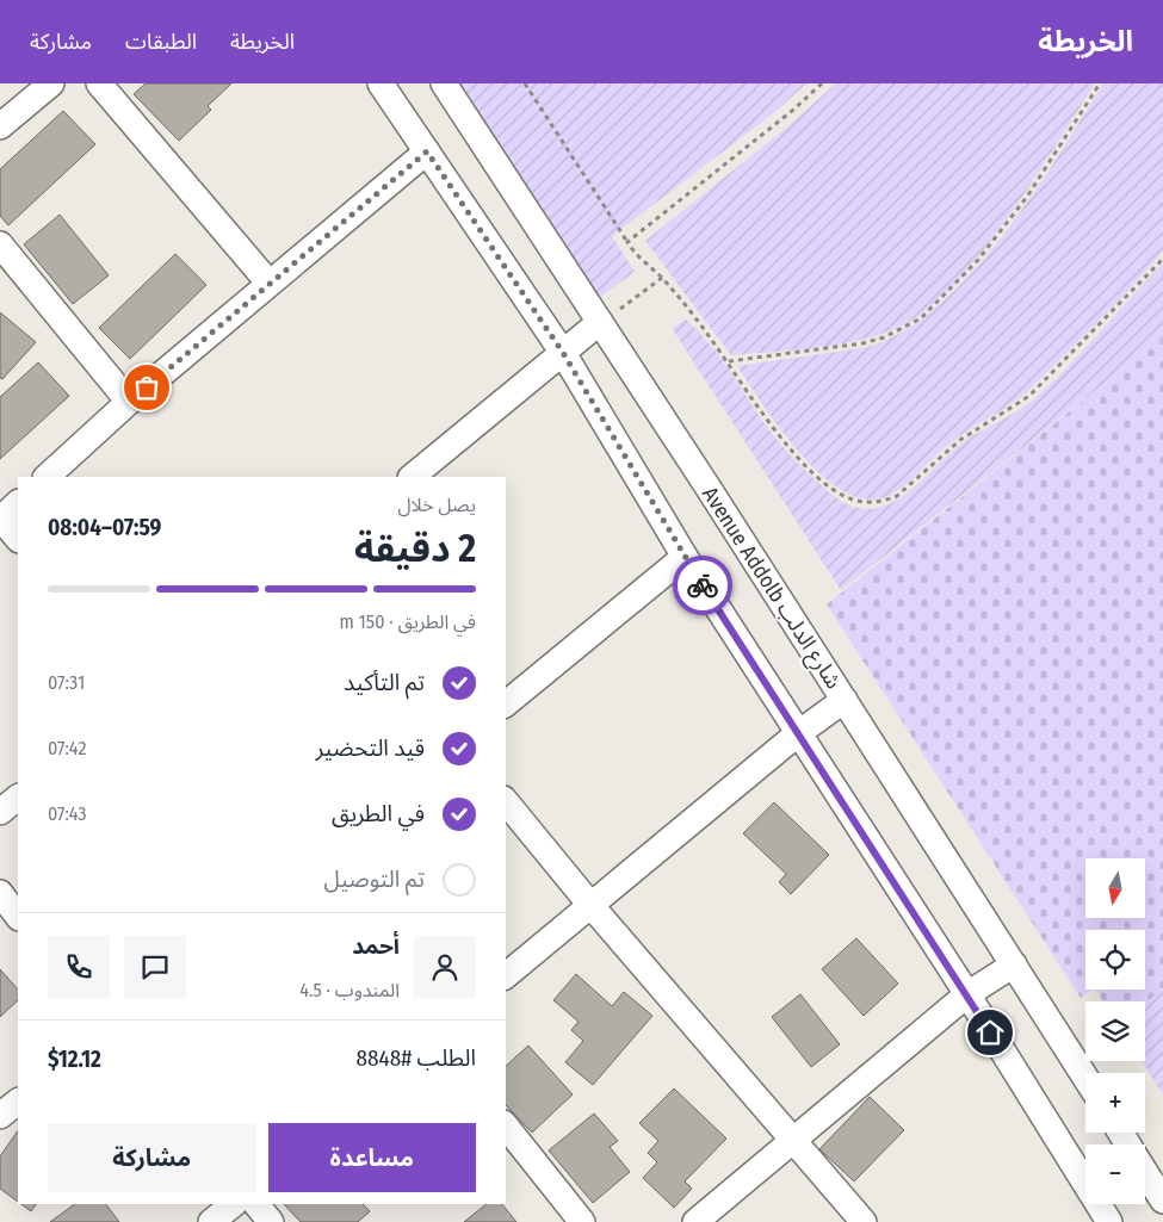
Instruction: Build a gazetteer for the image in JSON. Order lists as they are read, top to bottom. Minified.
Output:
{"streets":{"street":["Avenue Addolb شارع الدلب"]},"north":"bottom","page":{"header":"الخريطة","nav":["الخريطة","الطبقات","مشاركة"],"heading":["2 دقيقة","يصل خلال","07:59–08:04"],"panel":["أحمد","المندوب · 4.5","الطلب #8848","$12.12"],"bar":"في الطريق · 150 m","list":[["تم التأكيد","07:31"],["قيد التحضير","07:42"],["في الطريق","07:43"],"تم التوصيل"],"map_buttons":["+","−"],"buttons":["مساعدة","مشاركة"]}}
